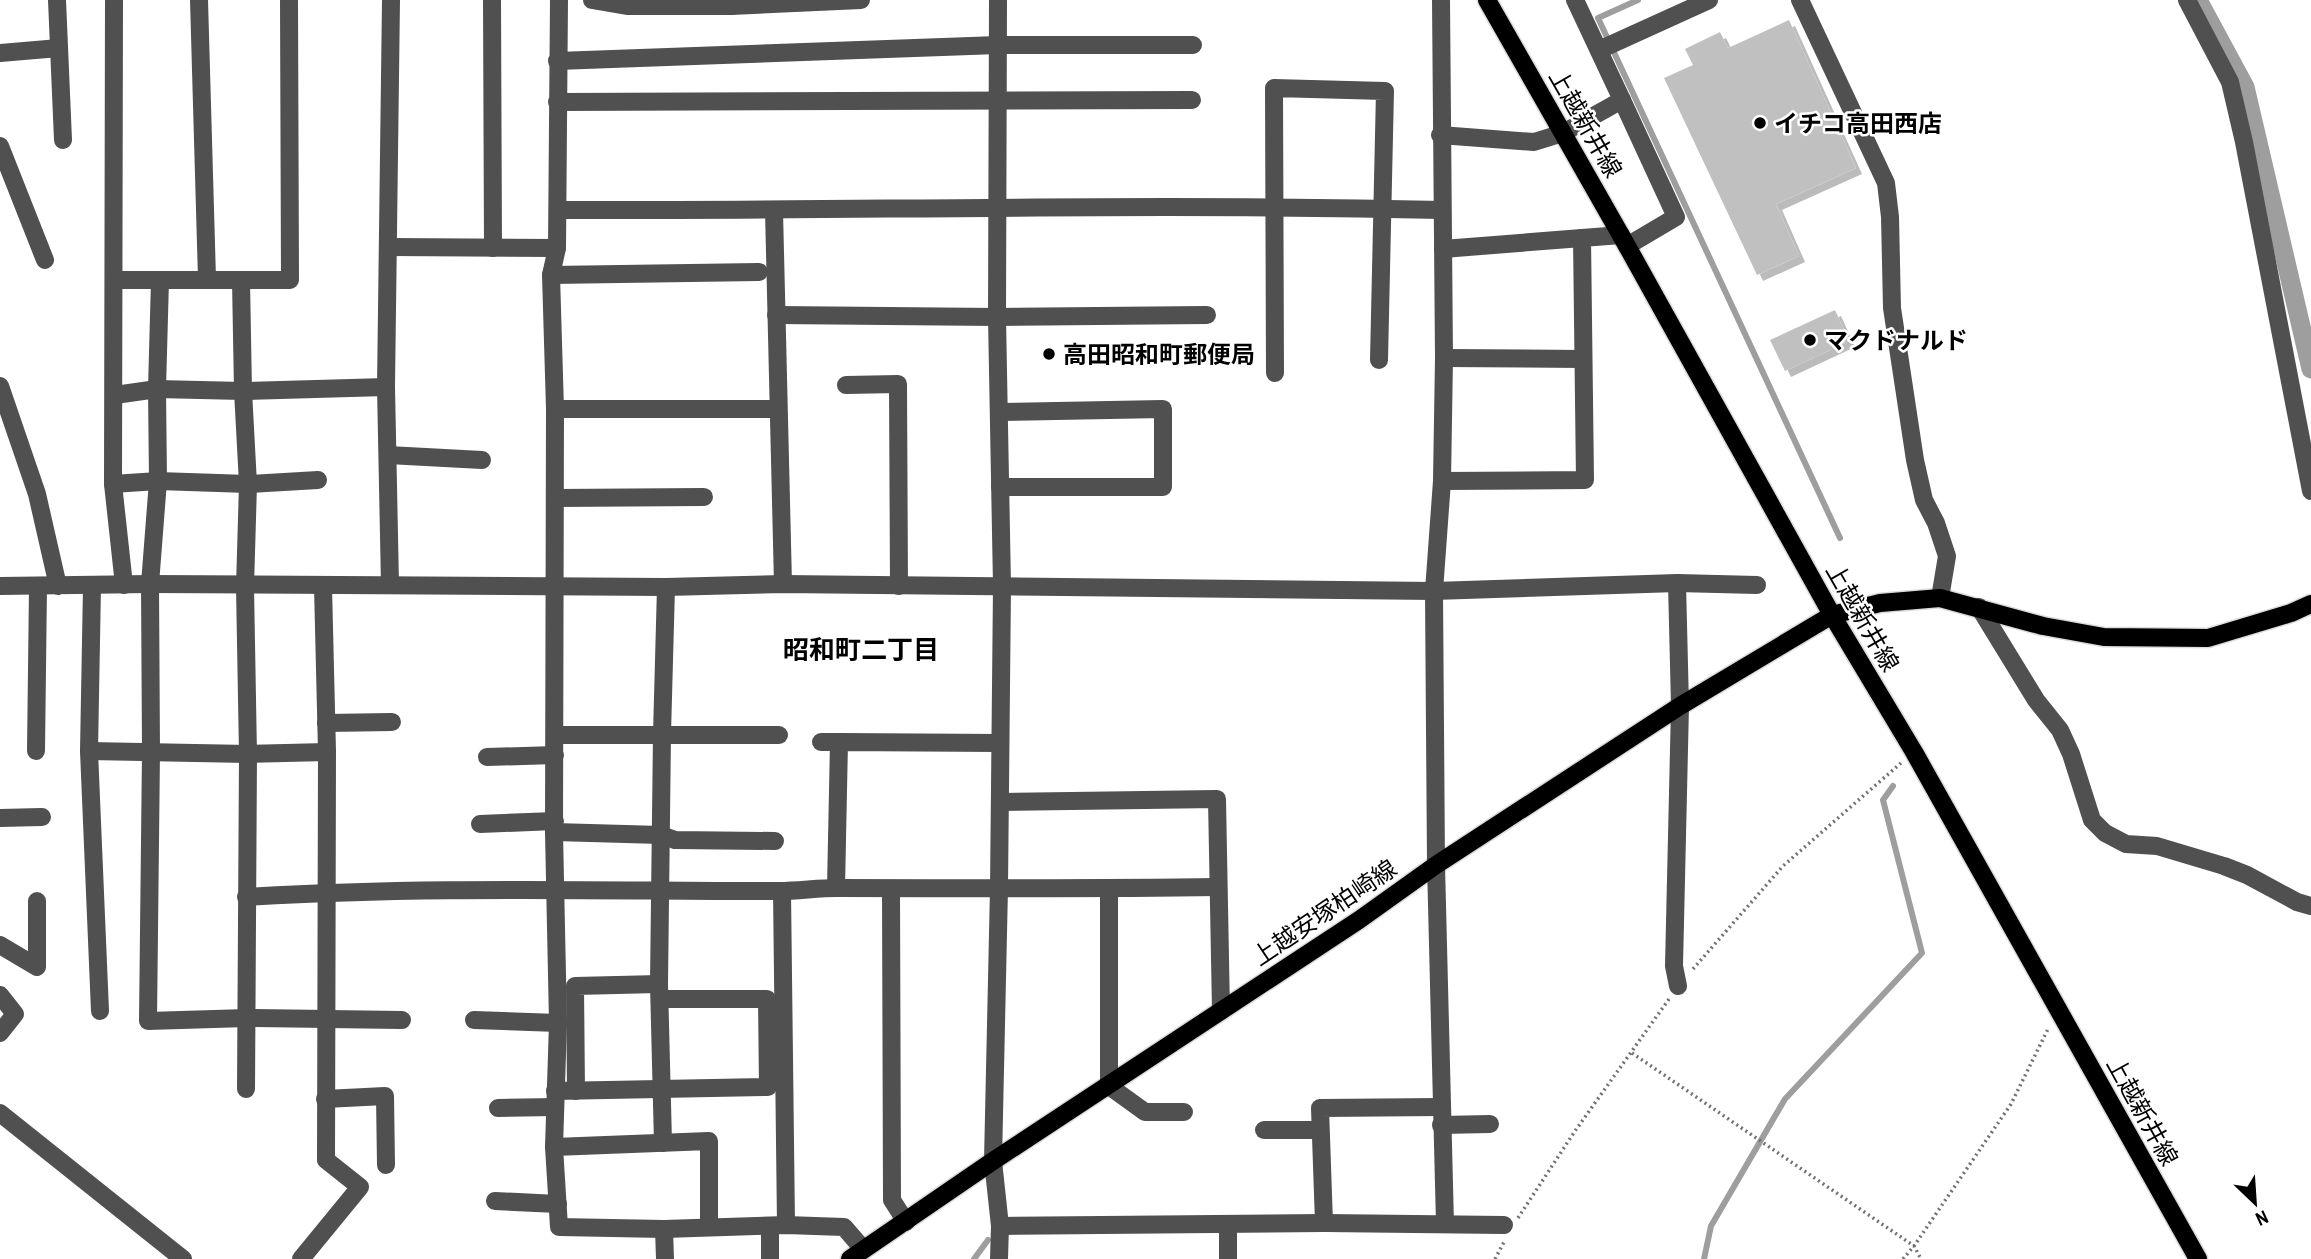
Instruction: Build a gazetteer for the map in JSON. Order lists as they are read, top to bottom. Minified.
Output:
{"streets":{"main road":["上越新井線","上越安塚柏崎線"]},"crossings":[["上越新井線","上越安塚柏崎線"]],"districts":["昭和町二丁目"],"places":["イチコ高田西店","マクドナルド","高田昭和町郵便局"],"north":"bottom right"}
